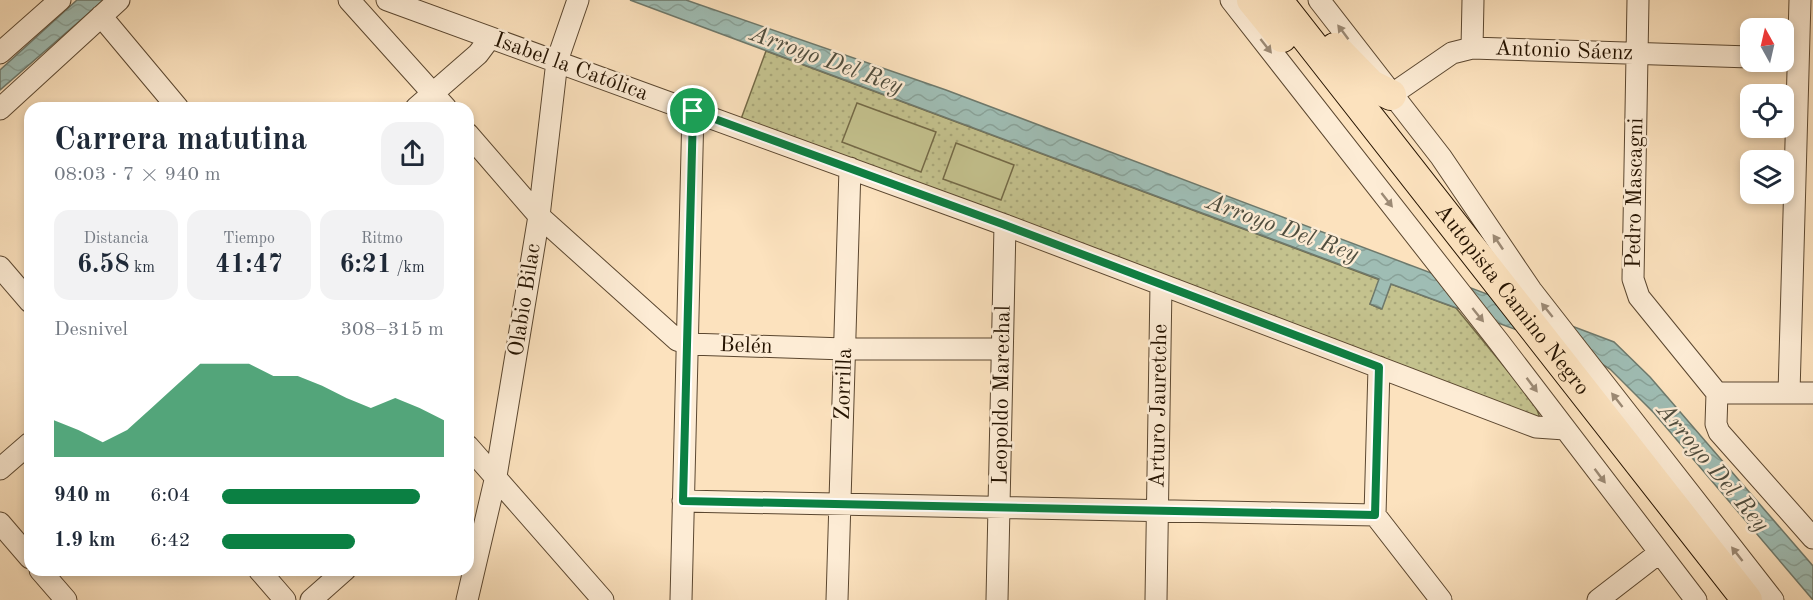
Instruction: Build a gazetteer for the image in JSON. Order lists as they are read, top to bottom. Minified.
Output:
{"streets":{"highway":["Autopista Camino Negro"],"street":["Antonio Sáenz","Isabel la Católica","Pedro Mascagni","Olabio Bilac","Belén","Zorrilla","Leopoldo Marechal","Arturo Jauretche"]},"crossings":[["Antonio Sáenz","Pedro Mascagni"],["Isabel la Católica","Olabio Bilac"],["Isabel la Católica","Zorrilla"],["Isabel la Católica","Leopoldo Marechal"],["Isabel la Católica","Arturo Jauretche"],["Olabio Bilac","Belén"],["Belén","Zorrilla"],["Belén","Leopoldo Marechal"]],"water":["Arroyo Del Rey"],"north":"top","page":{"heading":["Carrera matutina","08:03 · 7 × 940 m"],"stats":[["Distancia","6.58 km"],["Tiempo","41:47"],["Ritmo","6:21 /km"]],"chart":["Desnivel","308–315 m"],"list":[{"name":"940 m","note":"6:04"},{"name":"1.9 km","note":"6:42"}]}}
